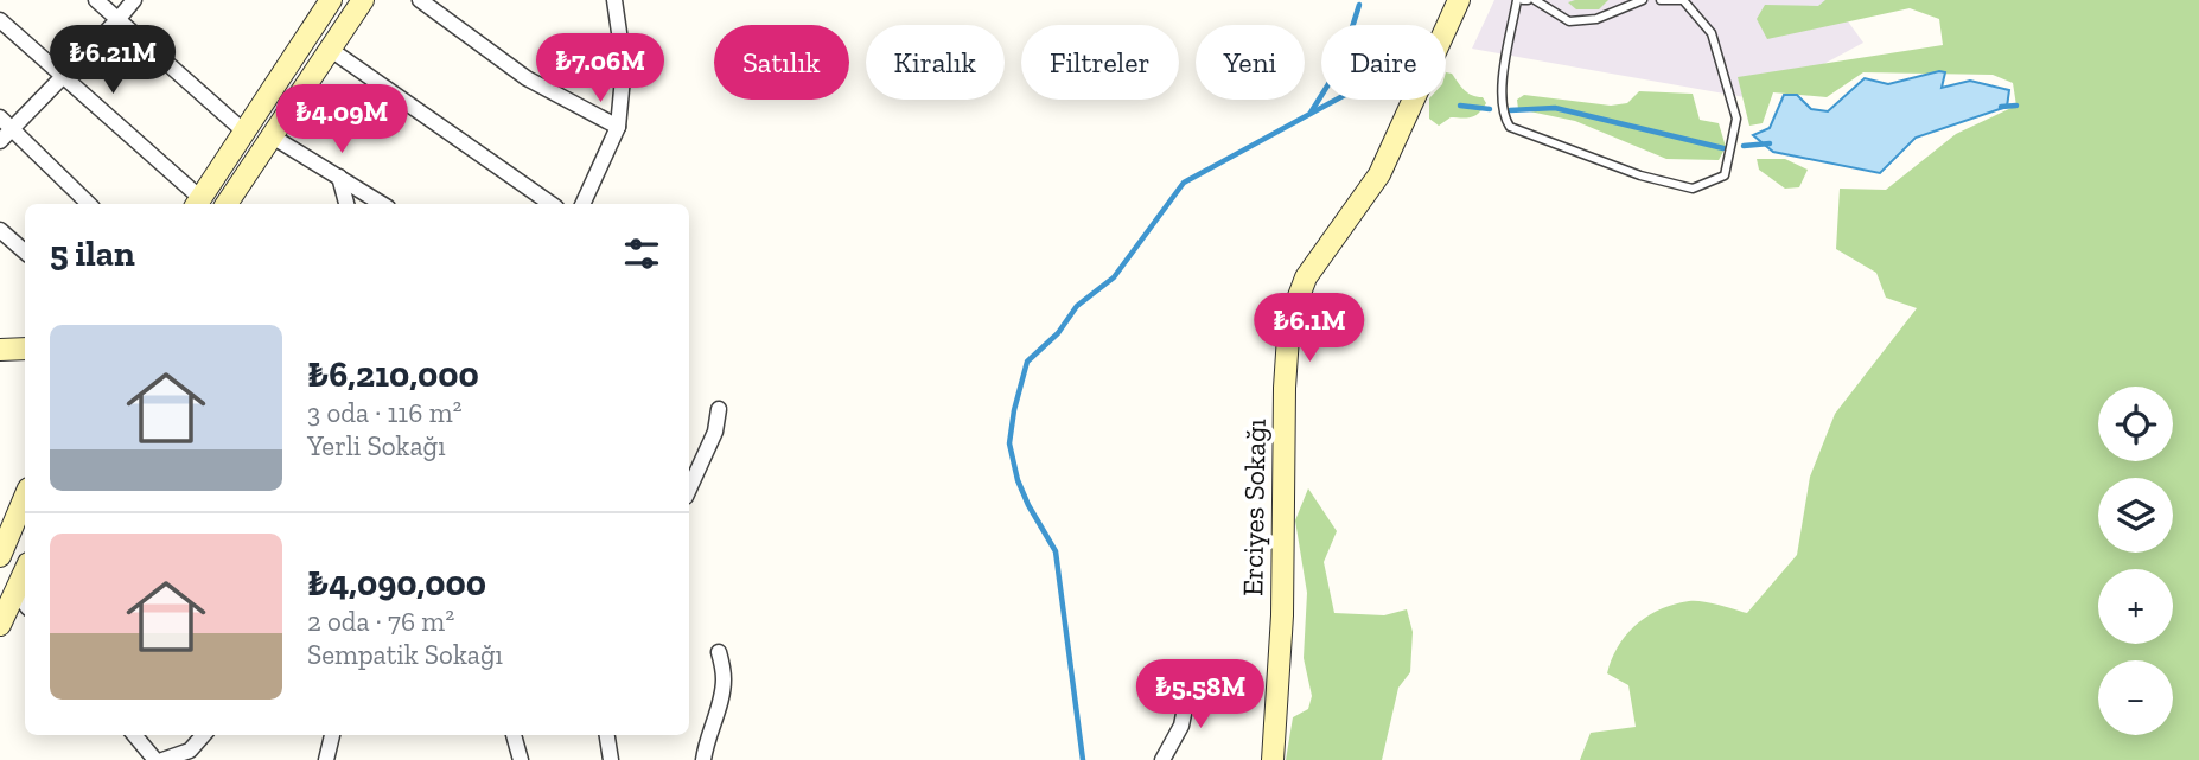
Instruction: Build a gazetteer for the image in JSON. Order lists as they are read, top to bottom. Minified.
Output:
{"streets":{"street":["Erciyes Sokağı"]},"page":{"price":["₺6.21M","₺7.06M","₺4.09M","₺6.1M","₺5.58M"],"chip":["Satılık","Kiralık","Filtreler","Yeni","Daire"],"heading":"5 ilan","list":[{"name":"₺6,210,000","note":"3 oda · 116 m² · Yerli Sokağı"},{"name":"₺4,090,000","note":"2 oda · 76 m² · Sempatik Sokağı"}],"map_buttons":["+","−"]}}
